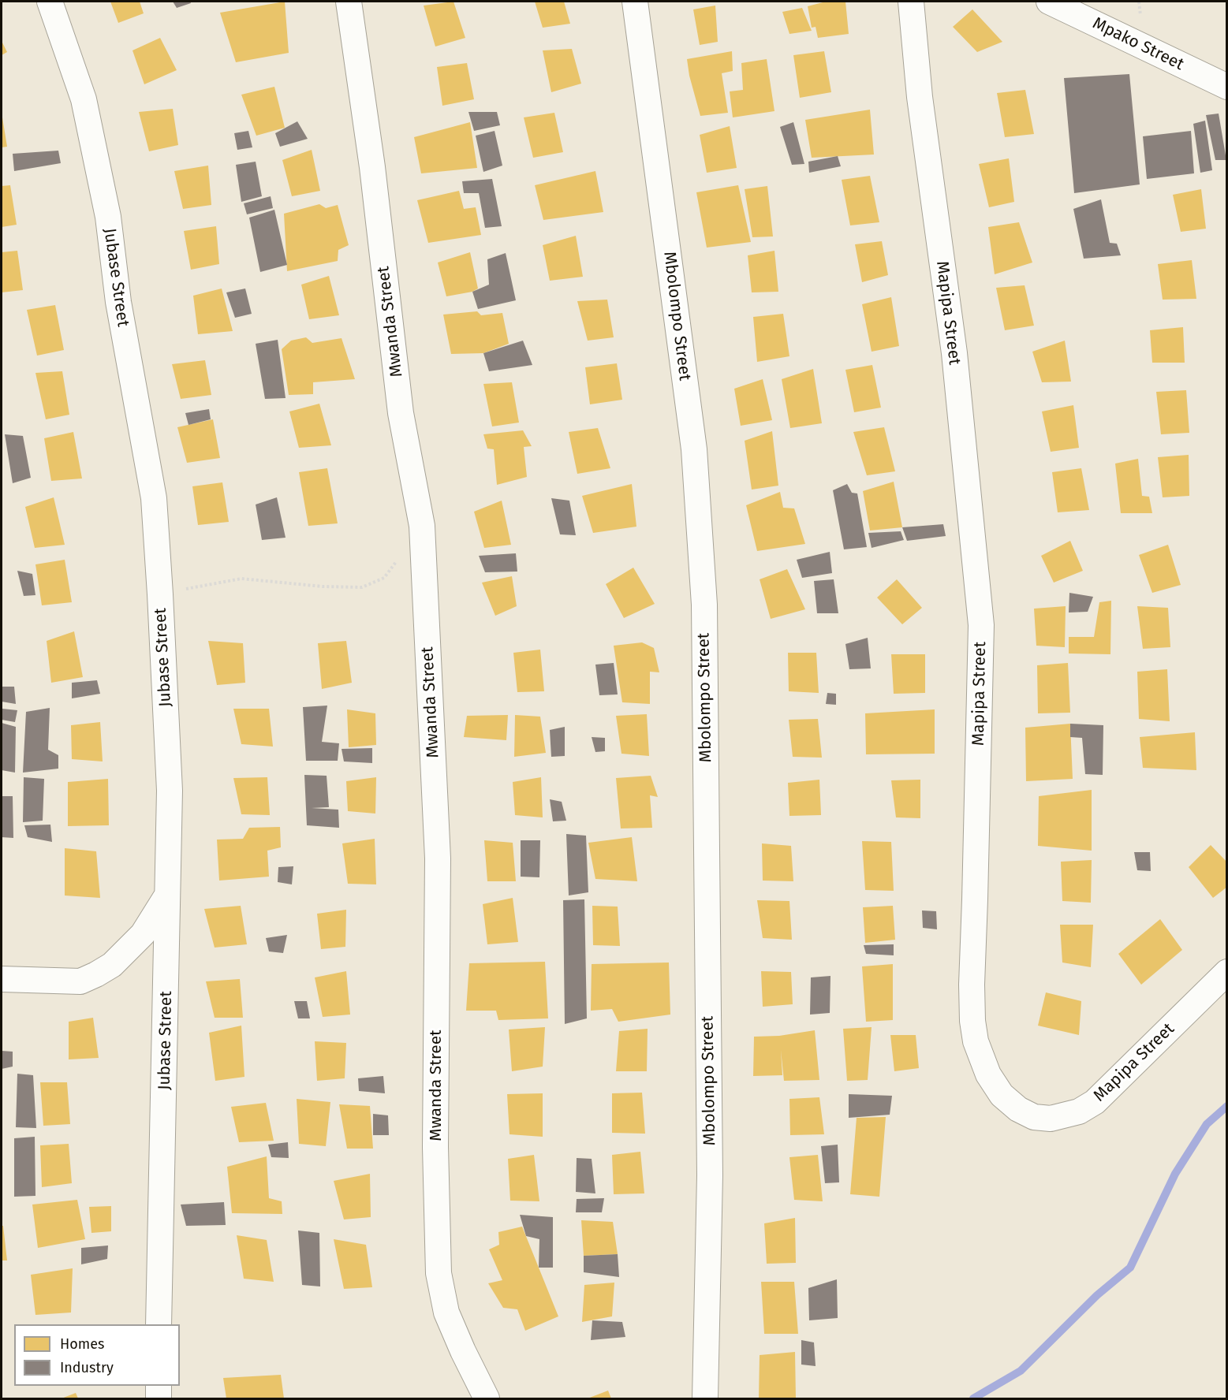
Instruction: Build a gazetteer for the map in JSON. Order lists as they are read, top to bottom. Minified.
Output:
{"streets":{"street":["Mpako Street","Jubase Street","Mapipa Street","Mbolompo Street","Mwanda Street"]},"legend":["Homes","Industry"]}
